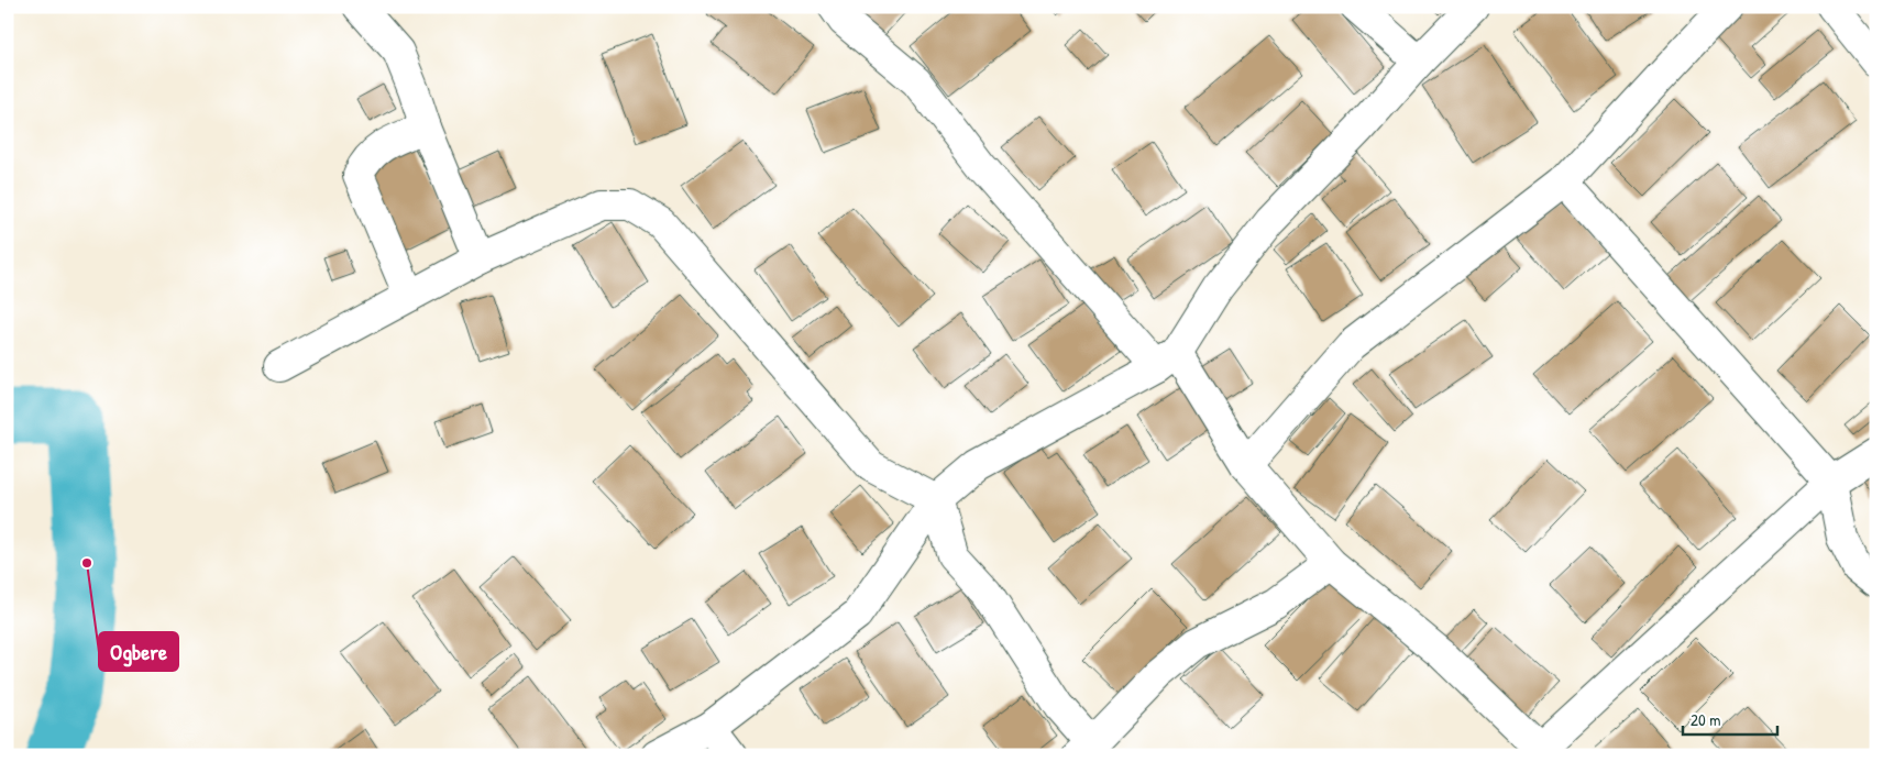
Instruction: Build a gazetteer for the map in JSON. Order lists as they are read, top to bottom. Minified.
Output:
{"places":["Ogbere"],"scale_bar":"20 m"}
